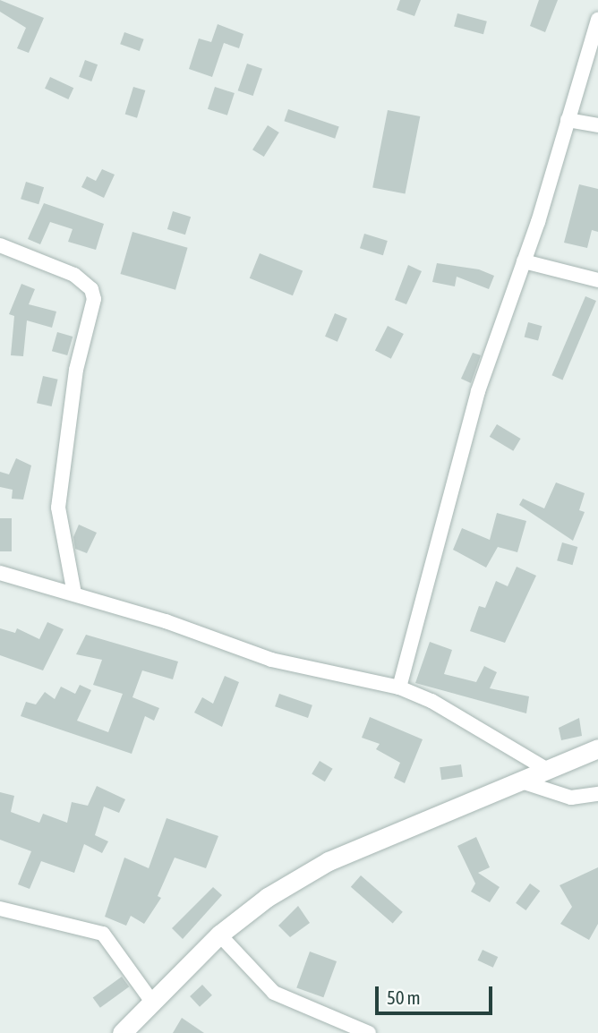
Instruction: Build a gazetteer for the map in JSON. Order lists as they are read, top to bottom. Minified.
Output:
{"scale_bar":"50 m"}
